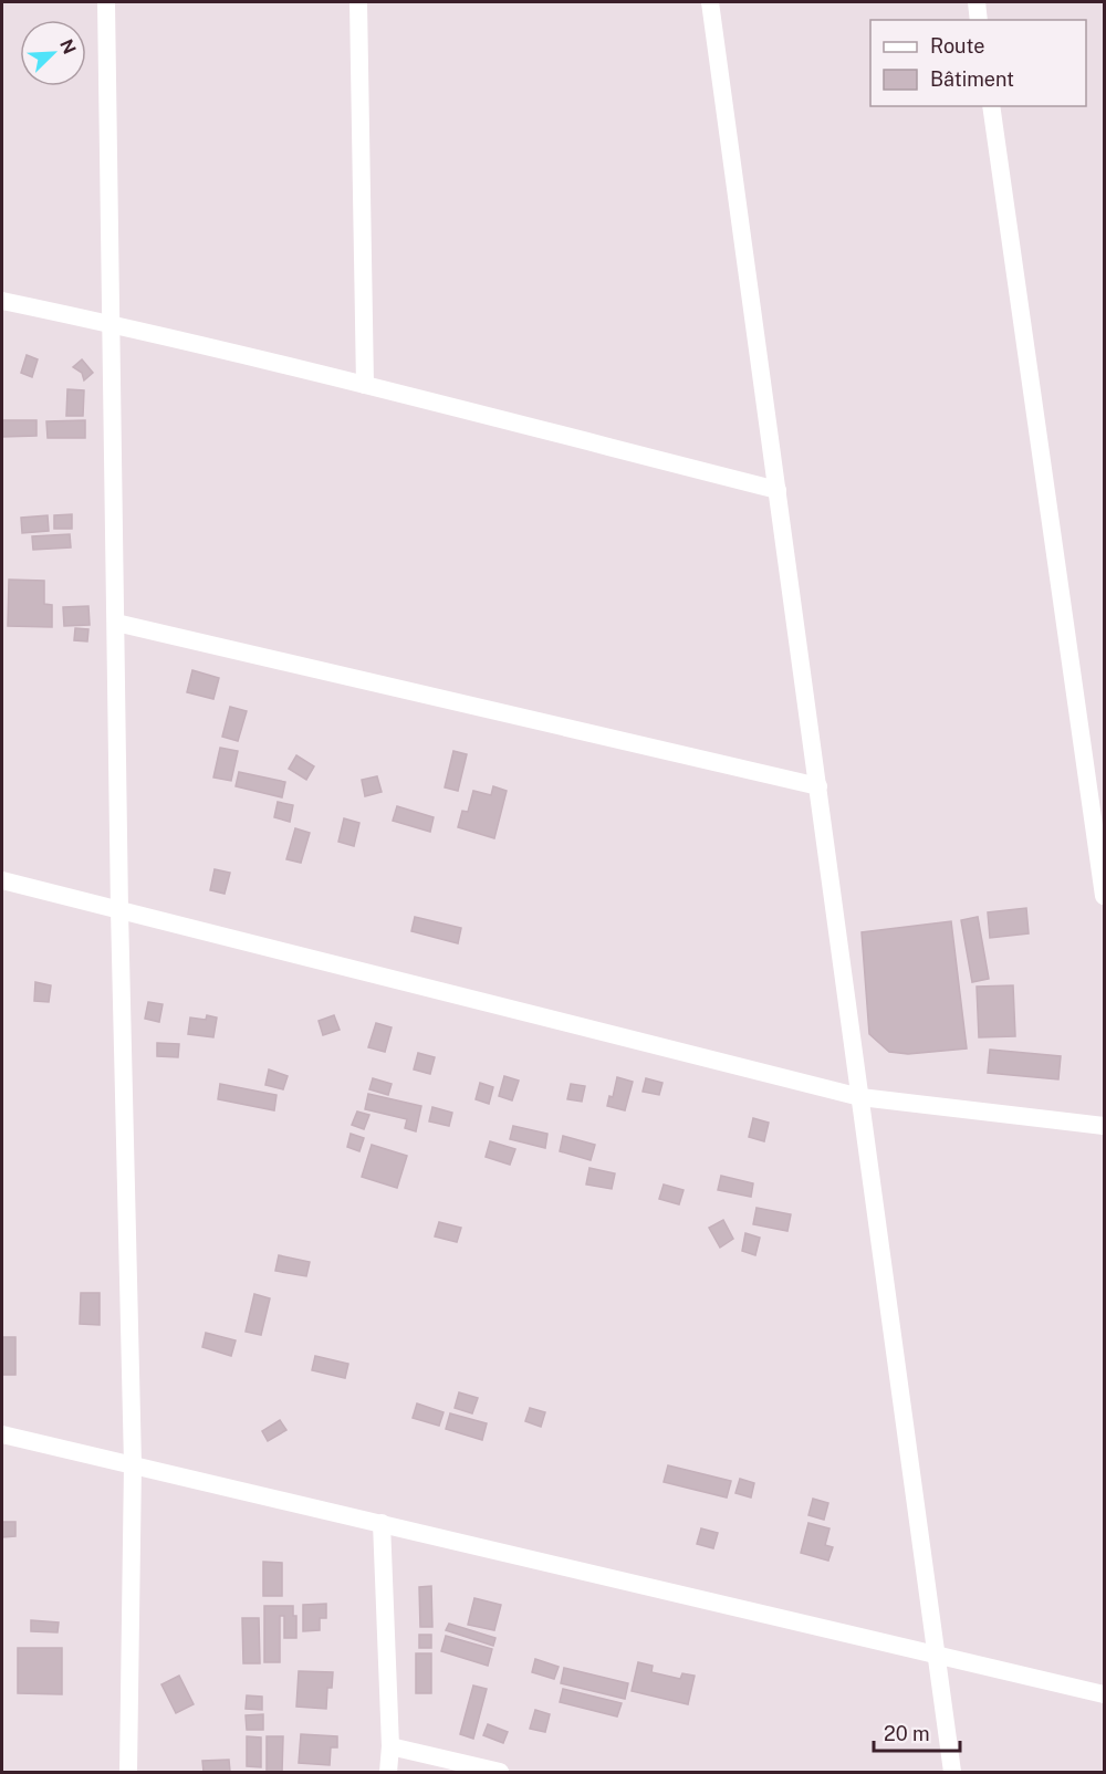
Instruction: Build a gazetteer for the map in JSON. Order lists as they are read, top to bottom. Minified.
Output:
{"legend":["Route","Bâtiment"],"scale_bar":"20 m","north":"top right"}
